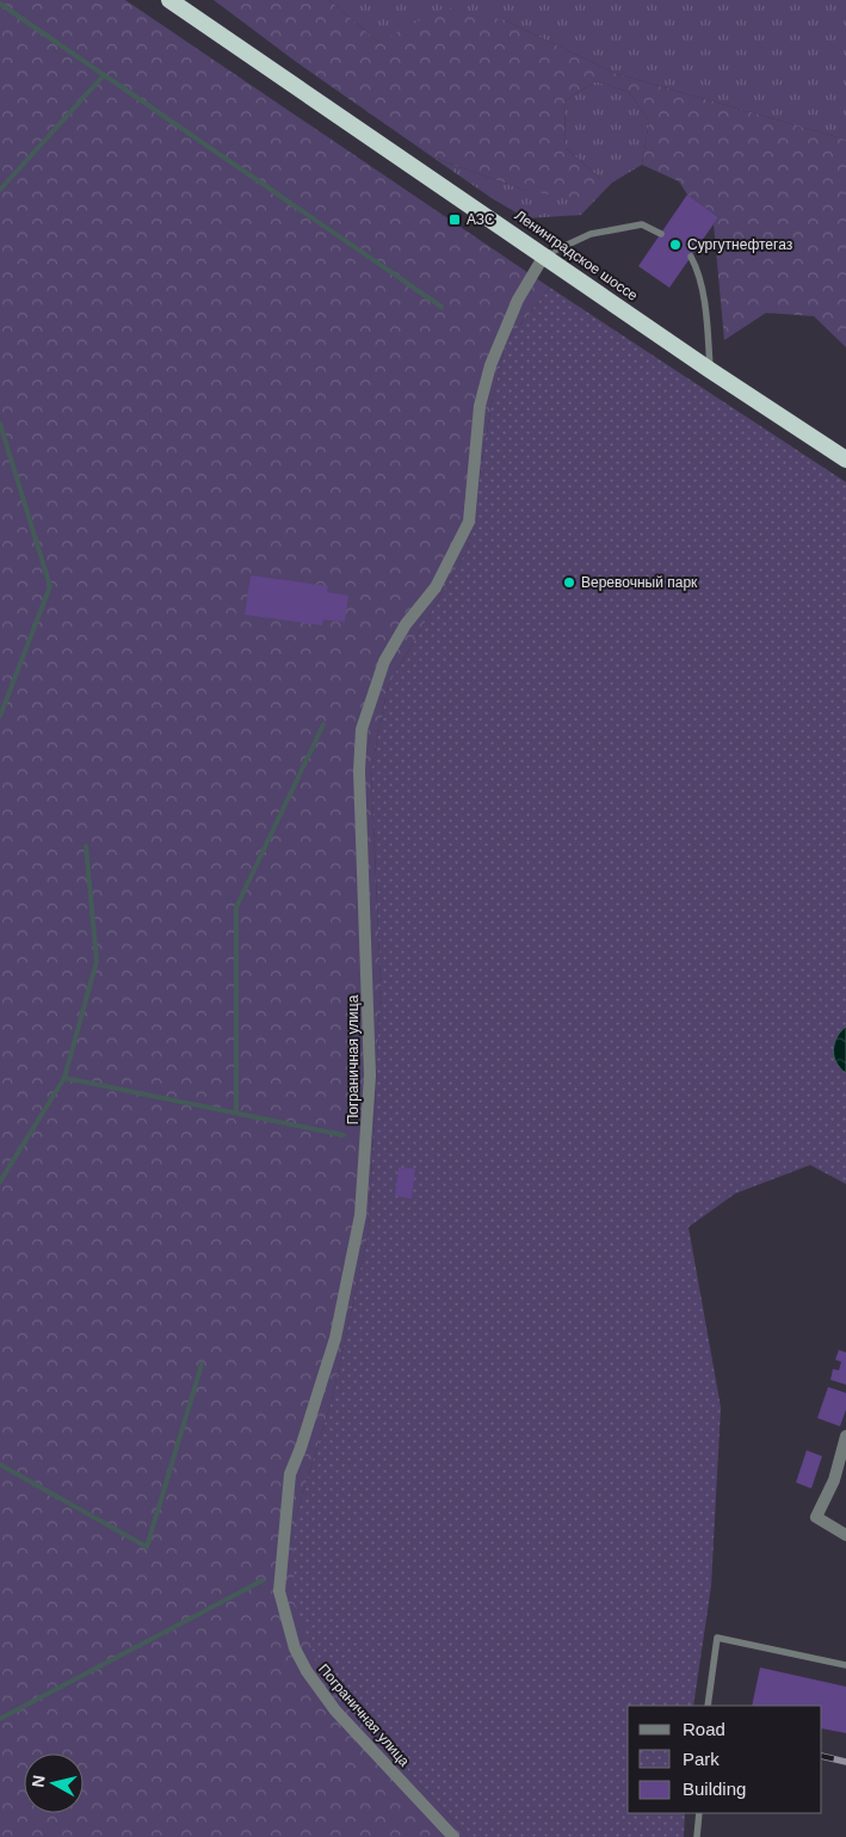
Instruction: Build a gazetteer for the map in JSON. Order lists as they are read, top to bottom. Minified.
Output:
{"streets":{"highway":["Ленинградское шоссе"],"street":["Пограничная улица"]},"crossings":[["Ленинградское шоссе","Пограничная улица"]],"places":{"transit":["АЗС"],"other":["Сургутнефтегаз","Веревочный парк"]},"legend":["Road","Park","Building"],"north":"left"}
